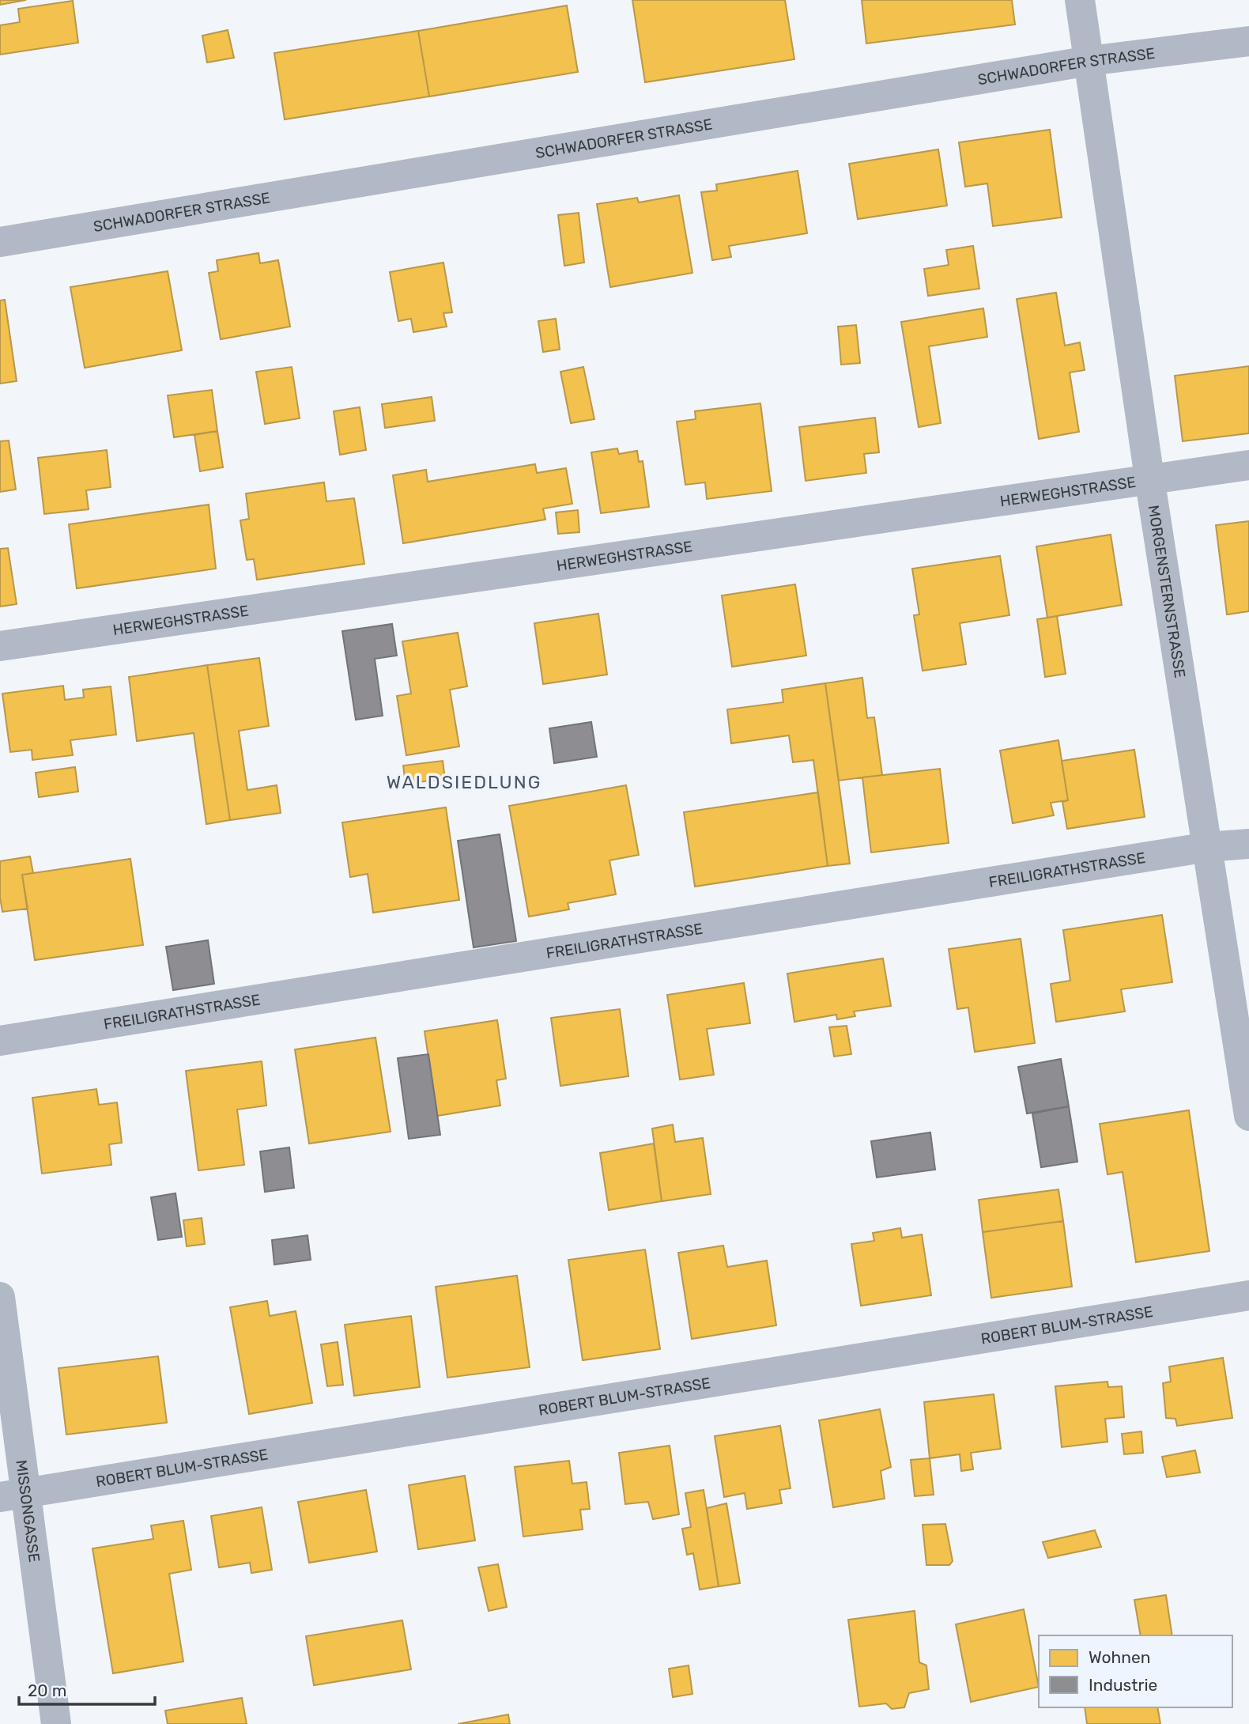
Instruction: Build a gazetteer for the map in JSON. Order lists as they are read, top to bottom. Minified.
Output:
{"streets":{"street":["SCHWADORFER STRASSE","HERWEGHSTRASSE","MORGENSTERNSTRASSE","FREILIGRATHSTRASSE","ROBERT BLUM-STRASSE","MISSONGASSE"]},"crossings":[["SCHWADORFER STRASSE","MORGENSTERNSTRASSE"],["HERWEGHSTRASSE","MORGENSTERNSTRASSE"],["MORGENSTERNSTRASSE","FREILIGRATHSTRASSE"],["ROBERT BLUM-STRASSE","MISSONGASSE"]],"districts":["WALDSIEDLUNG"],"legend":["Wohnen","Industrie"],"scale_bar":"20 m"}
